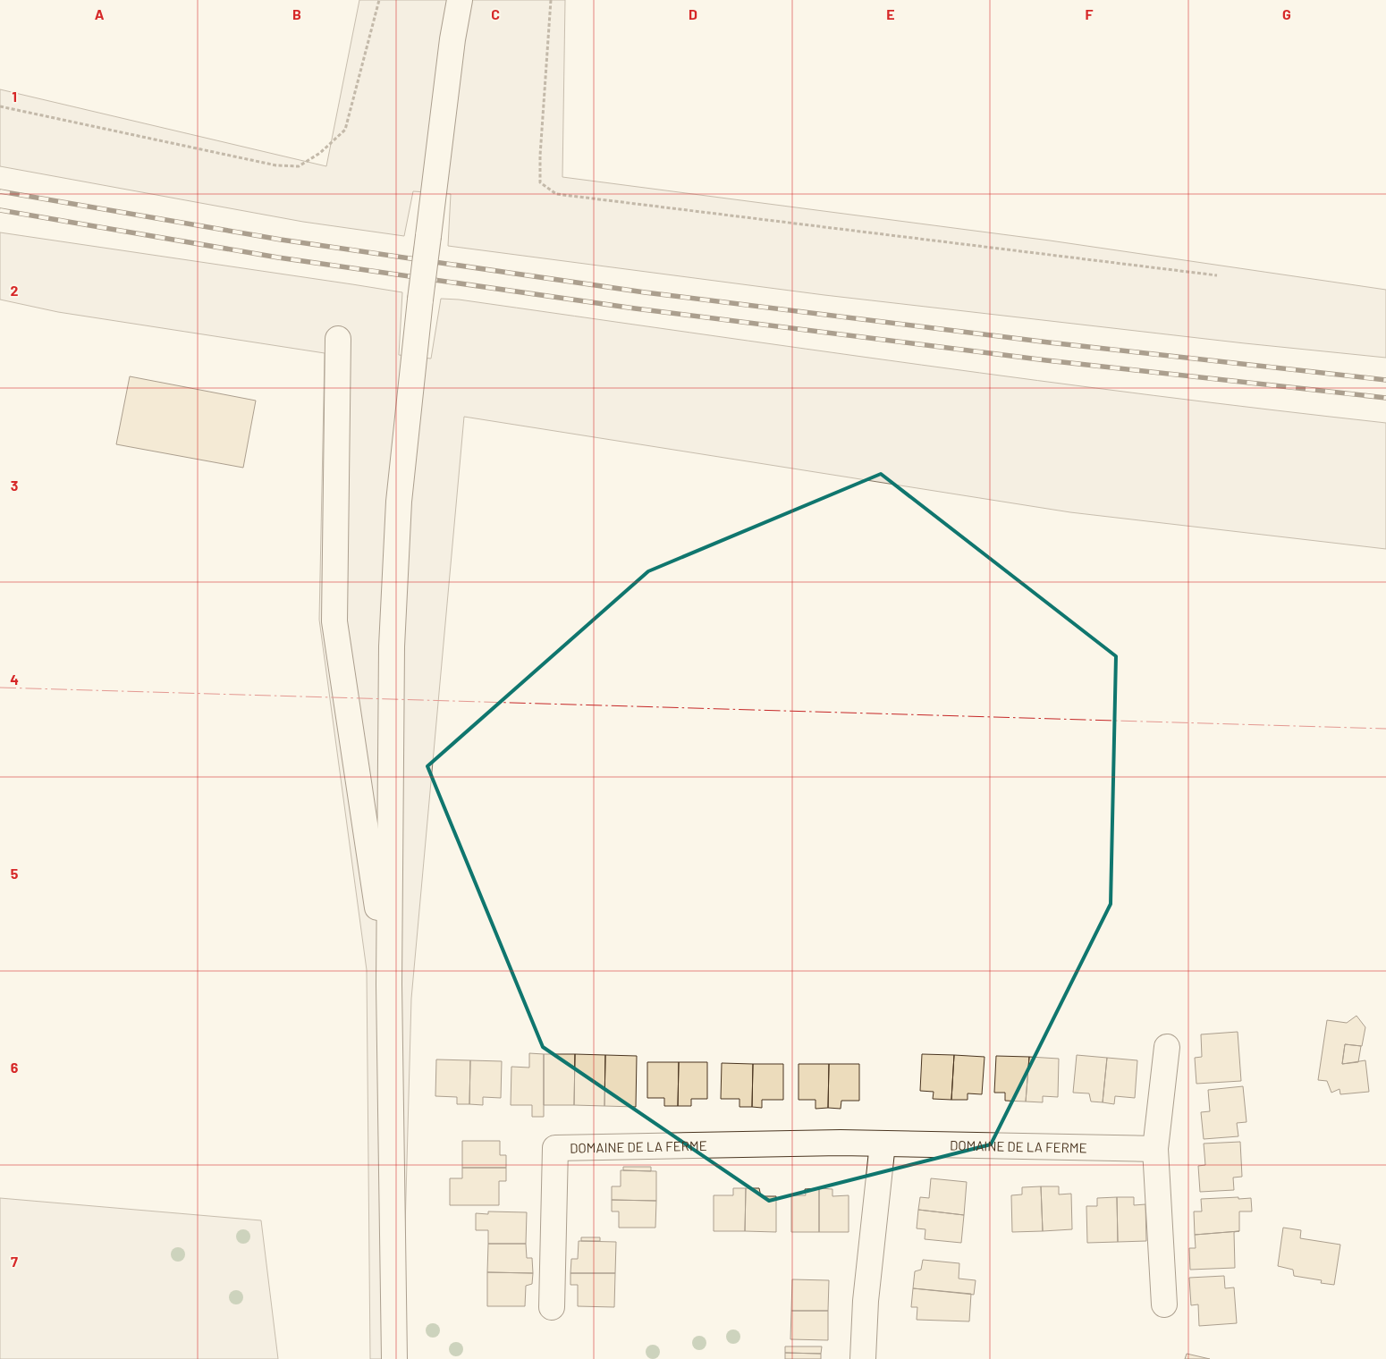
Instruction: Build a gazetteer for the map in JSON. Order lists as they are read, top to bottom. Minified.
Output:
{"streets":{"street":["DOMAINE DE LA FERME"]},"grid":{"columns":["A","B","C","D","E","F","G"],"rows":["1","2","3","4","5","6","7"]}}
